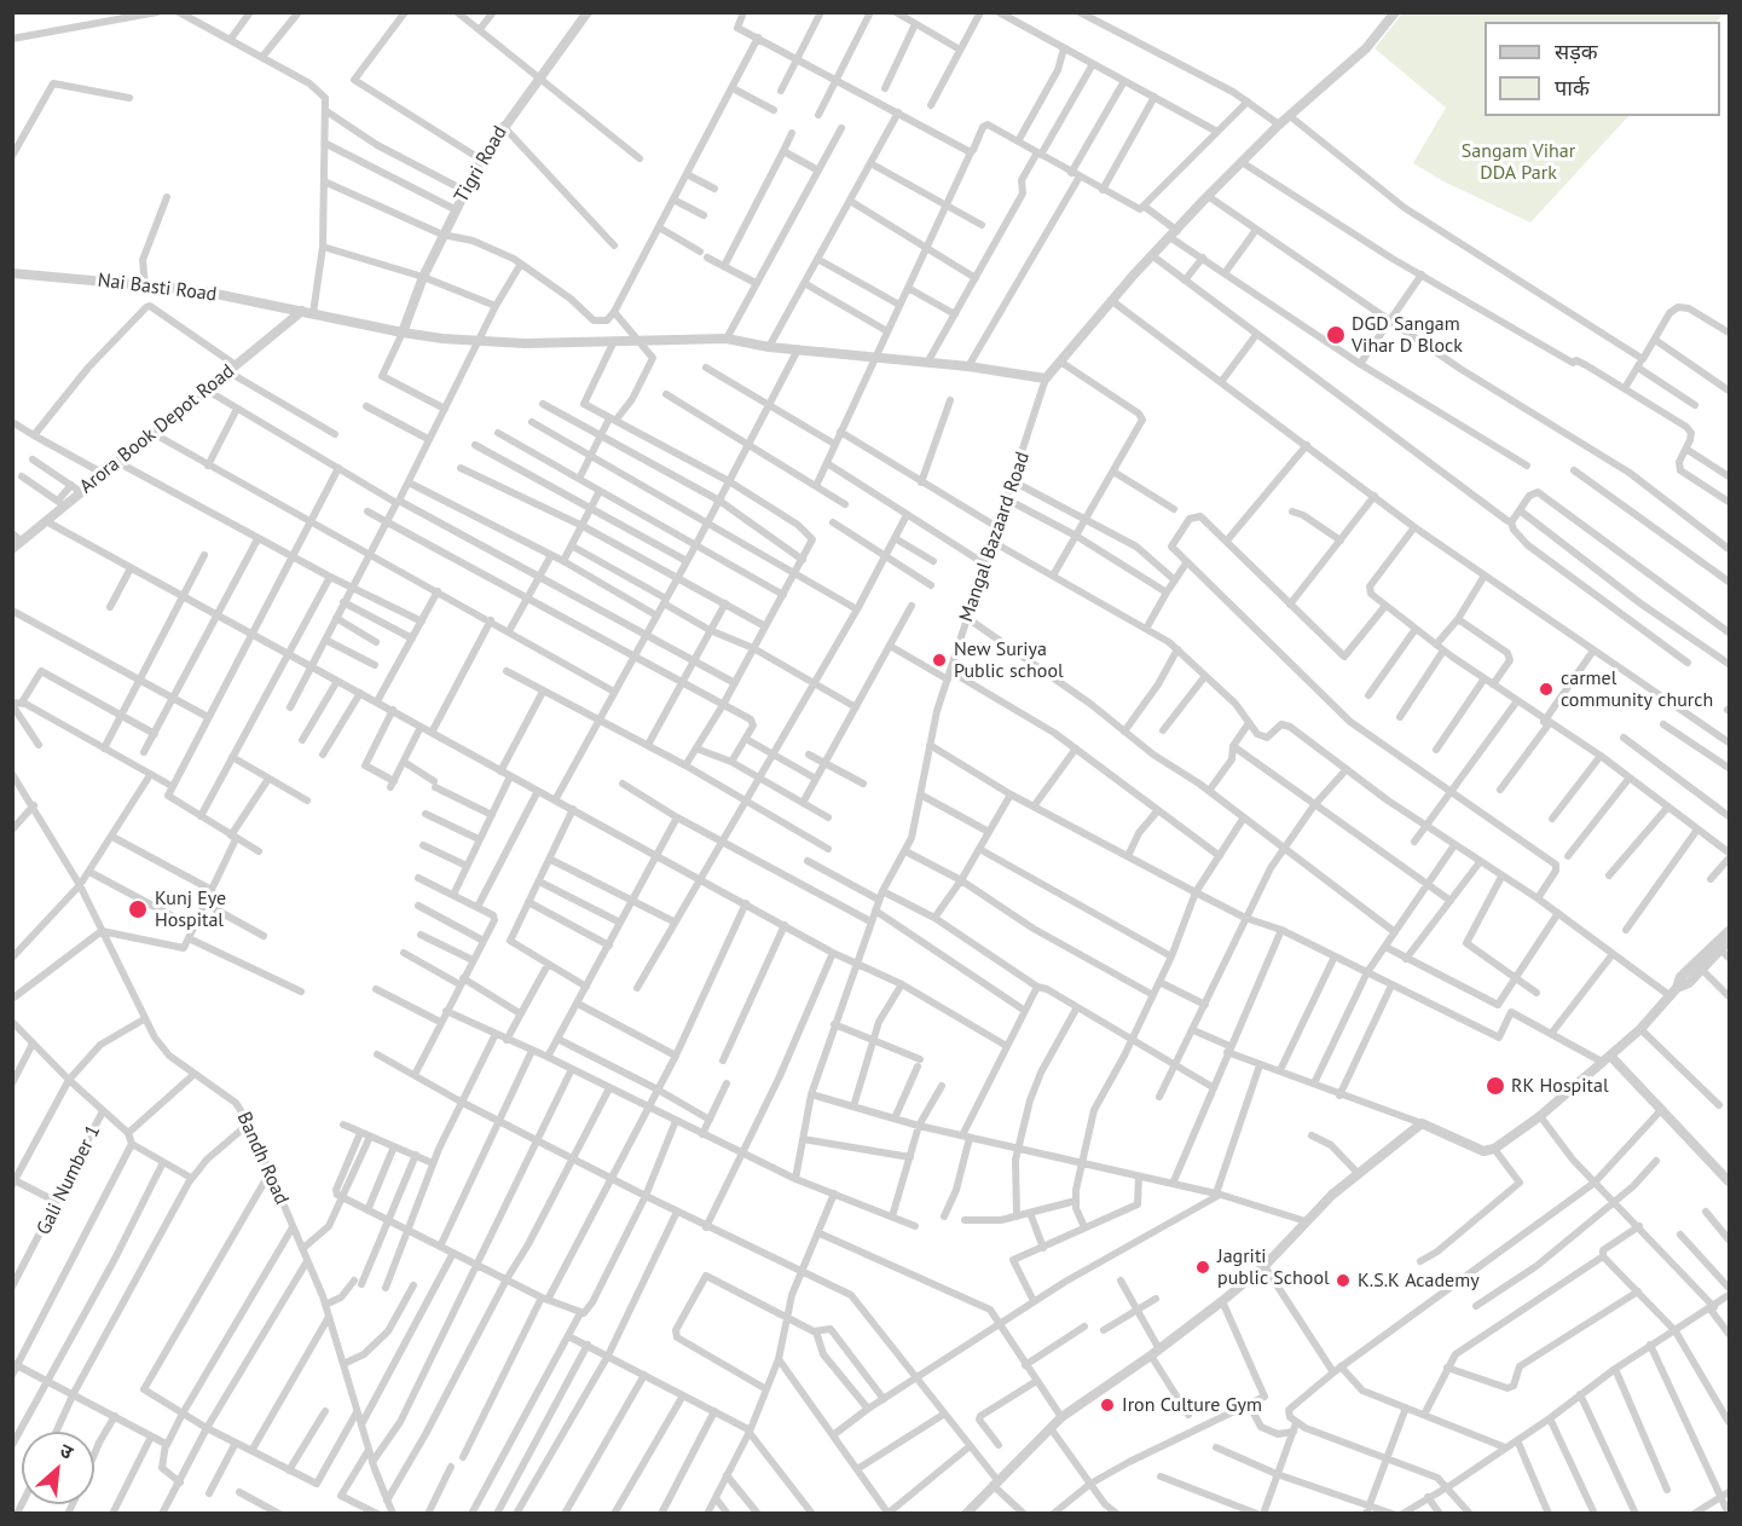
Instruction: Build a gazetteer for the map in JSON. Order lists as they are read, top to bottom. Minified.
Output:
{"streets":{"street":["Tigri Road","Nai Basti Road","Arora Book Depot Road","Mangal Bazaard Road","Bandh Road","Gali Number 1"]},"crossings":[["Tigri Road","Nai Basti Road"],["Nai Basti Road","Arora Book Depot Road"],["Nai Basti Road","Mangal Bazaard Road"]],"parks":["Sangam Vihar DDA Park"],"places":["DGD Sangam Vihar D Block","New Suriya Public school","carmel community church","Kunj Eye Hospital","RK Hospital","Jagriti public School","K.S.K Academy","Iron Culture Gym"],"legend":["सड़क","पार्क"],"north":"top right"}
